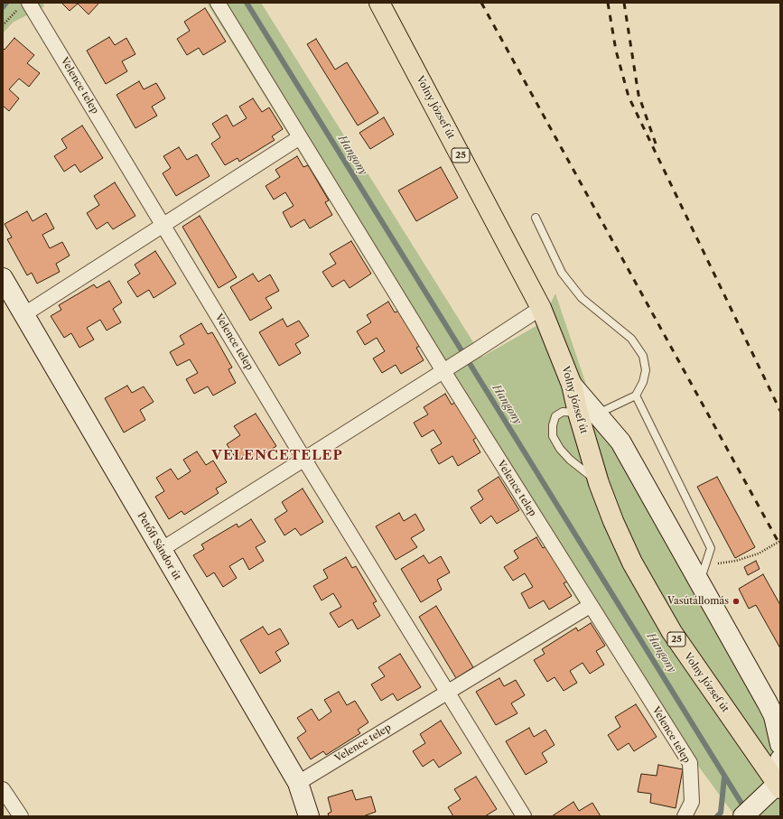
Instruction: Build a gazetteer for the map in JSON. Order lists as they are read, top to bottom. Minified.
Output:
{"streets":{"main road":["Volny József út","25"],"street":["Velence telep","Petőfi Sándor út"]},"crossings":[["Velence telep","Petőfi Sándor út"]],"districts":["VELENCETELEP"],"water":["Hangony"],"places":["Vasútállomás"]}
